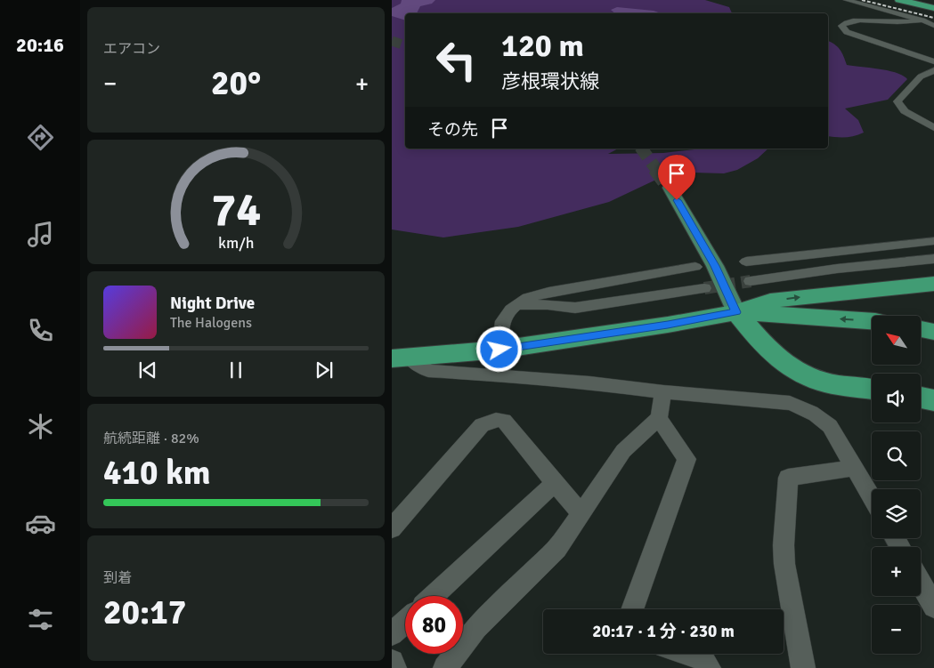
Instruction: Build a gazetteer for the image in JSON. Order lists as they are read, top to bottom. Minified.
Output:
{"north":"top left","page":{"tabs":"20:16","tile":["エアコン",["航続距離 · 82%","410 km"],["到着","20:17"]],"turn":["120 m","彦根環状線"],"heat":["−","20°","+"],"then":"その先","song":["Night Drive","The Halogens"],"map_buttons":["+","−"],"limit":"80","trip":"20:17 · 1 分 · 230 m","gauge":["74","km/h"]}}
